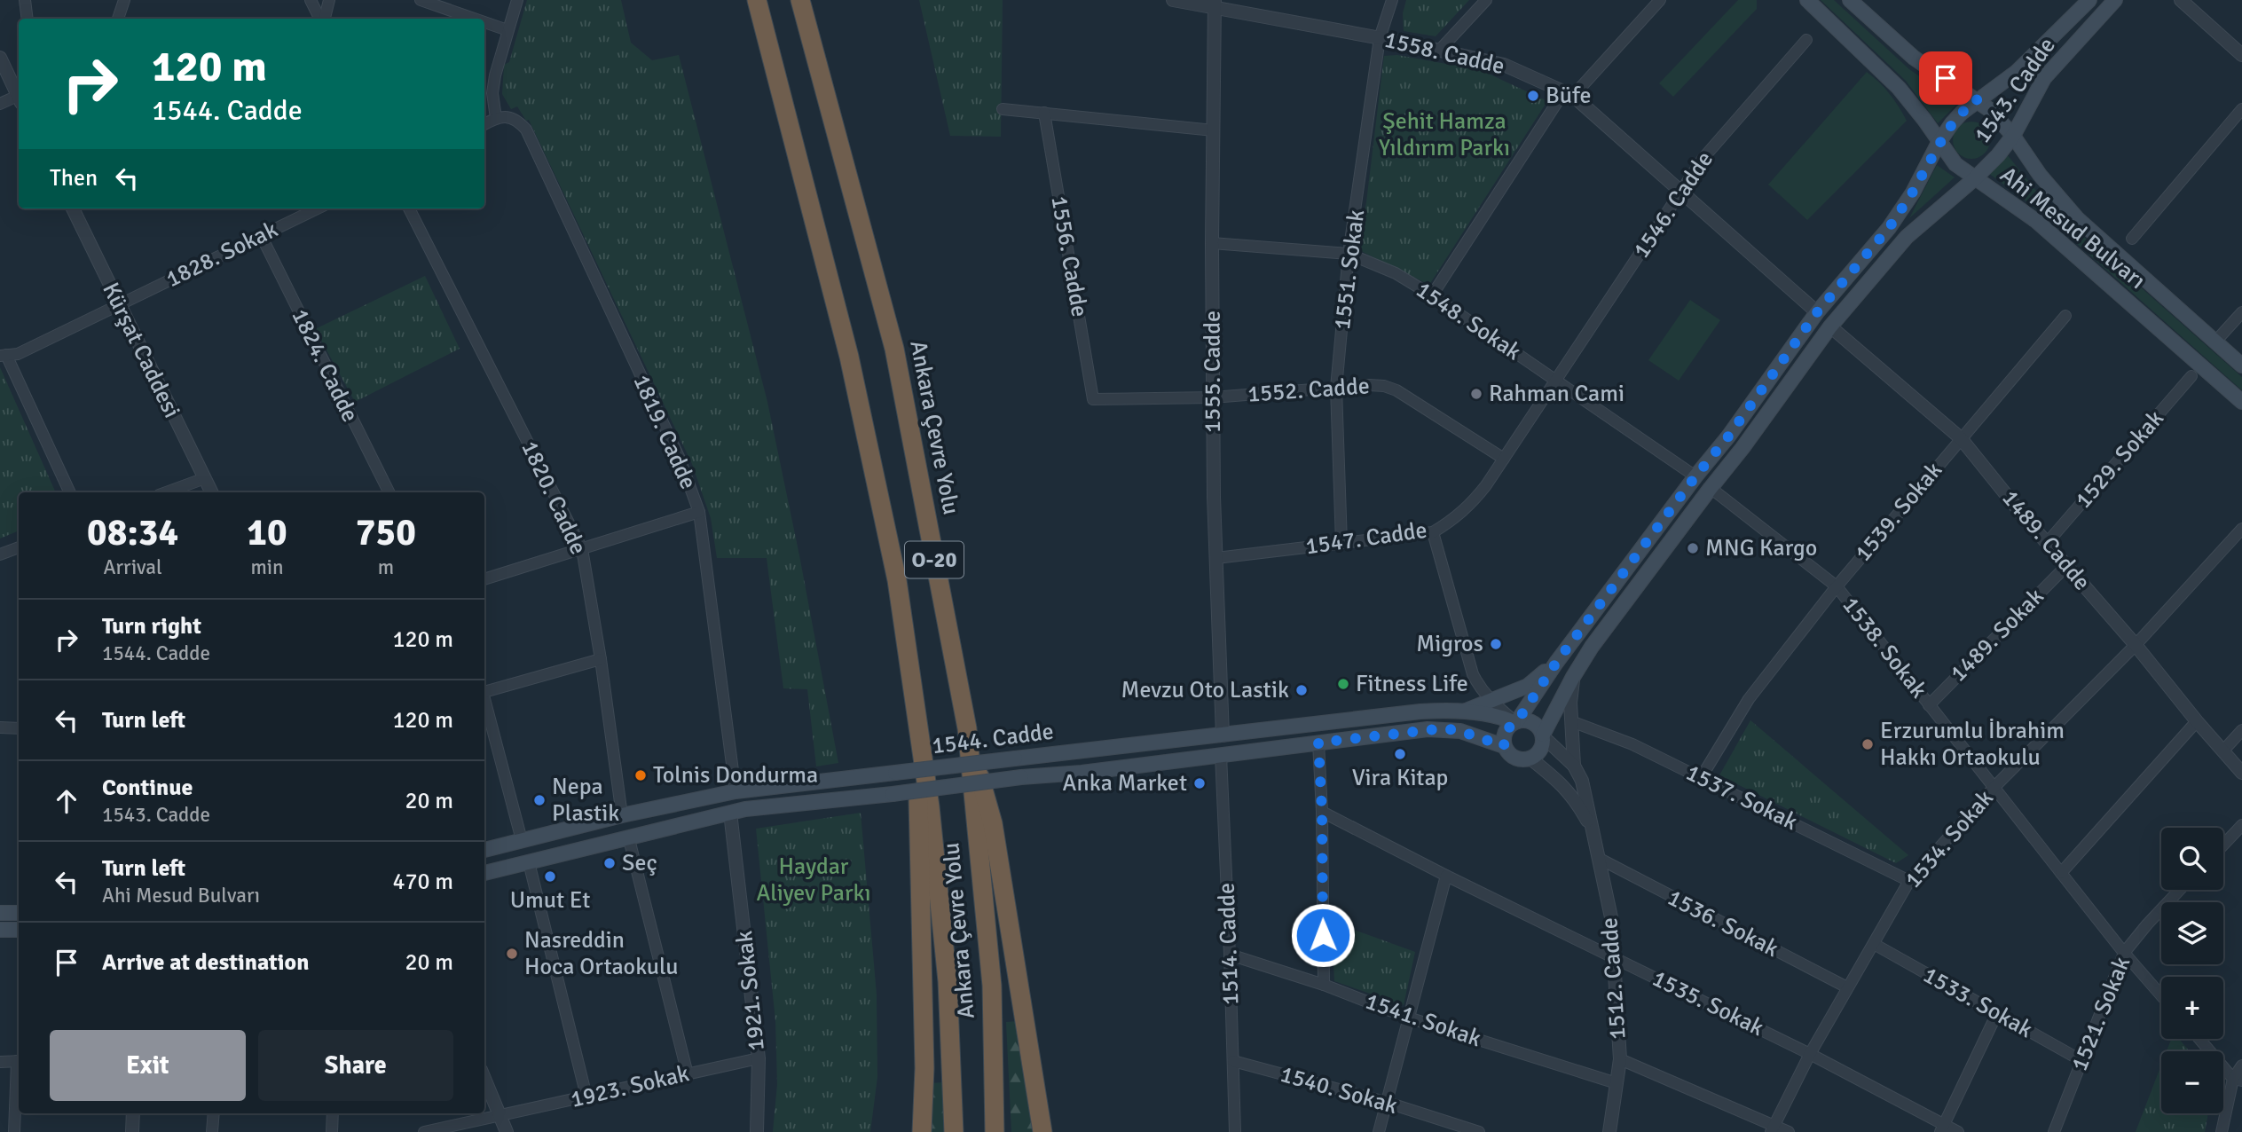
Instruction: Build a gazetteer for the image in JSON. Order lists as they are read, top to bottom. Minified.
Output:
{"streets":{"highway":["Ankara Çevre Yolu","O-20"],"main road":["1543. Cadde","Ahi Mesud Bulvarı","1544. Cadde"],"street":["1558. Cadde","1546. Cadde","1828. Sokak","1556. Cadde","1551. Sokak","1548. Sokak","Kürşat Caddesi","1824. Cadde","1555. Cadde","1552. Cadde","1819. Cadde","1529. Sokak","1820. Cadde","1539. Sokak","1547. Cadde","1489. Cadde","1489. Sokak","1538. Sokak","1537. Sokak","1534. Sokak","1536. Sokak","1514. Cadde","1512. Cadde","1921. Sokak","1533. Sokak","1535. Sokak","1521. Sokak","1541. Sokak","1923. Sokak","1540. Sokak"]},"crossings":[["1558. Cadde","1543. Cadde"],["1558. Cadde","1546. Cadde"],["1558. Cadde","1551. Sokak"],["1558. Cadde","1555. Cadde"],["1543. Cadde","Ahi Mesud Bulvarı"],["1543. Cadde","1548. Sokak"],["1543. Cadde","1489. Cadde"],["1543. Cadde","1538. Sokak"],["1543. Cadde","1544. Cadde"],["1543. Cadde","1512. Cadde"],["1546. Cadde","1548. Sokak"],["1546. Cadde","1547. Cadde"],["1828. Sokak","Kürşat Caddesi"],["1828. Sokak","1824. Cadde"],["1556. Cadde","1552. Cadde"],["1551. Sokak","1548. Sokak"],["1551. Sokak","1552. Cadde"],["1551. Sokak","1547. Cadde"],["1548. Sokak","1555. Cadde"],["1548. Sokak","1547. Cadde"],["1555. Cadde","1552. Cadde"],["1555. Cadde","1547. Cadde"],["1555. Cadde","1544. Cadde"],["1552. Cadde","1547. Cadde"],["1819. Cadde","1544. Cadde"],["1529. Sokak","1489. Cadde"],["1820. Cadde","1544. Cadde"],["1539. Sokak","1489. Cadde"],["1539. Sokak","1538. Sokak"],["1539. Sokak","1537. Sokak"],["1489. Cadde","1489. Sokak"],["1489. Cadde","1534. Sokak"],["1489. Sokak","1538. Sokak"],["1538. Sokak","1534. Sokak"],["1538. Sokak","1521. Sokak"],["1544. Cadde","1514. Cadde"],["1544. Cadde","1512. Cadde"],["1544. Cadde","1921. Sokak"],["1537. Sokak","1534. Sokak"],["1534. Sokak","1536. Sokak"],["1534. Sokak","1533. Sokak"],["1534. Sokak","1535. Sokak"],["1536. Sokak","1512. Cadde"],["1514. Cadde","1541. Sokak"],["1514. Cadde","1540. Sokak"],["1512. Cadde","1535. Sokak"],["1512. Cadde","1541. Sokak"],["1921. Sokak","1923. Sokak"],["1533. Sokak","1521. Sokak"]],"parks":["Şehit Hamza Yıldırım Parkı","Haydar Aliyev Parkı"],"places":["Büfe","Rahman Cami","MNG Kargo","Migros","Fitness Life","Mevzu Oto Lastik","Erzurumlu İbrahim Hakkı Ortaokulu","Vira Kitap","Tolnis Dondurma","Anka Market","Nepa Plastik","Seç","Umut Et","Nasreddin Hoca Ortaokulu"],"page":{"turn":["120 m","1544. Cadde"],"then":"Then","eta":["08:34","Arrival","10","min","750","m"],"list":[{"name":"Turn right","note":"1544. Cadde","value":"120 m"},{"name":"Turn left","value":"120 m"},{"name":"Continue","note":"1543. Cadde","value":"20 m"},{"name":"Turn left","note":"Ahi Mesud Bulvarı","value":"470 m"},{"name":"Arrive at destination","value":"20 m"}],"map_buttons":["+","−"],"buttons":["Exit","Share"]}}
